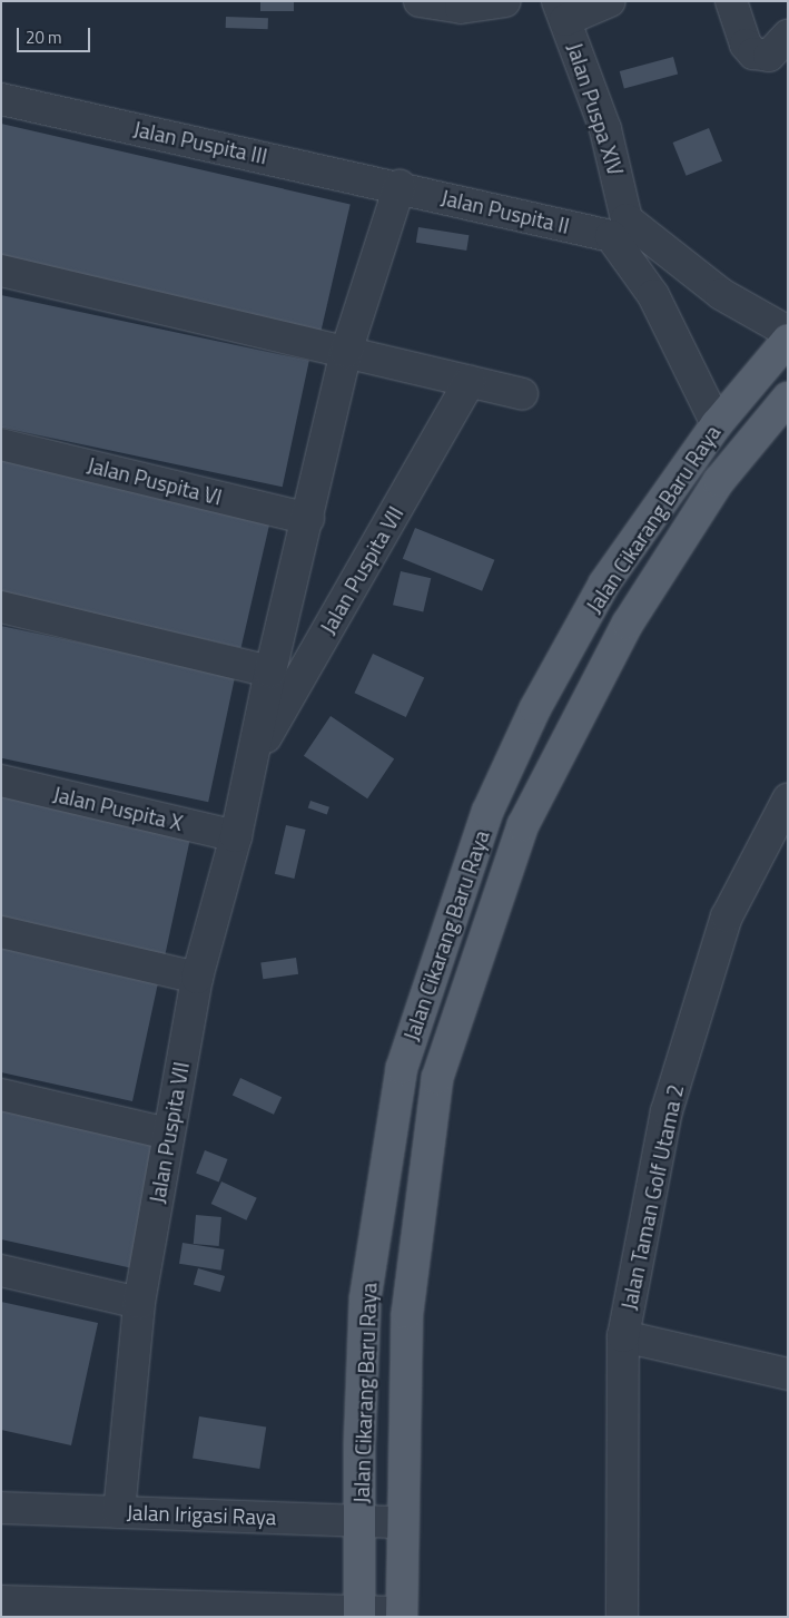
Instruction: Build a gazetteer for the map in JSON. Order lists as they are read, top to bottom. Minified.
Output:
{"streets":{"main road":["Jalan Cikarang Baru Raya"],"street":["Jalan Puspa XIV","Jalan Puspita III","Jalan Puspita II","Jalan Puspita VI","Jalan Puspita VII","Jalan Puspita X","Jalan Taman Golf Utama 2","Jalan Irigasi Raya"]},"crossings":[["Jalan Puspa XIV","Jalan Puspita II"],["Jalan Puspita III","Jalan Puspita II"],["Jalan Puspita III","Jalan Puspita VII"],["Jalan Puspita II","Jalan Puspita VII"],["Jalan Puspita VI","Jalan Puspita VII"],["Jalan Cikarang Baru Raya","Jalan Irigasi Raya"],["Jalan Puspita VII","Jalan Puspita X"],["Jalan Puspita VII","Jalan Irigasi Raya"]],"scale_bar":"20 m"}
